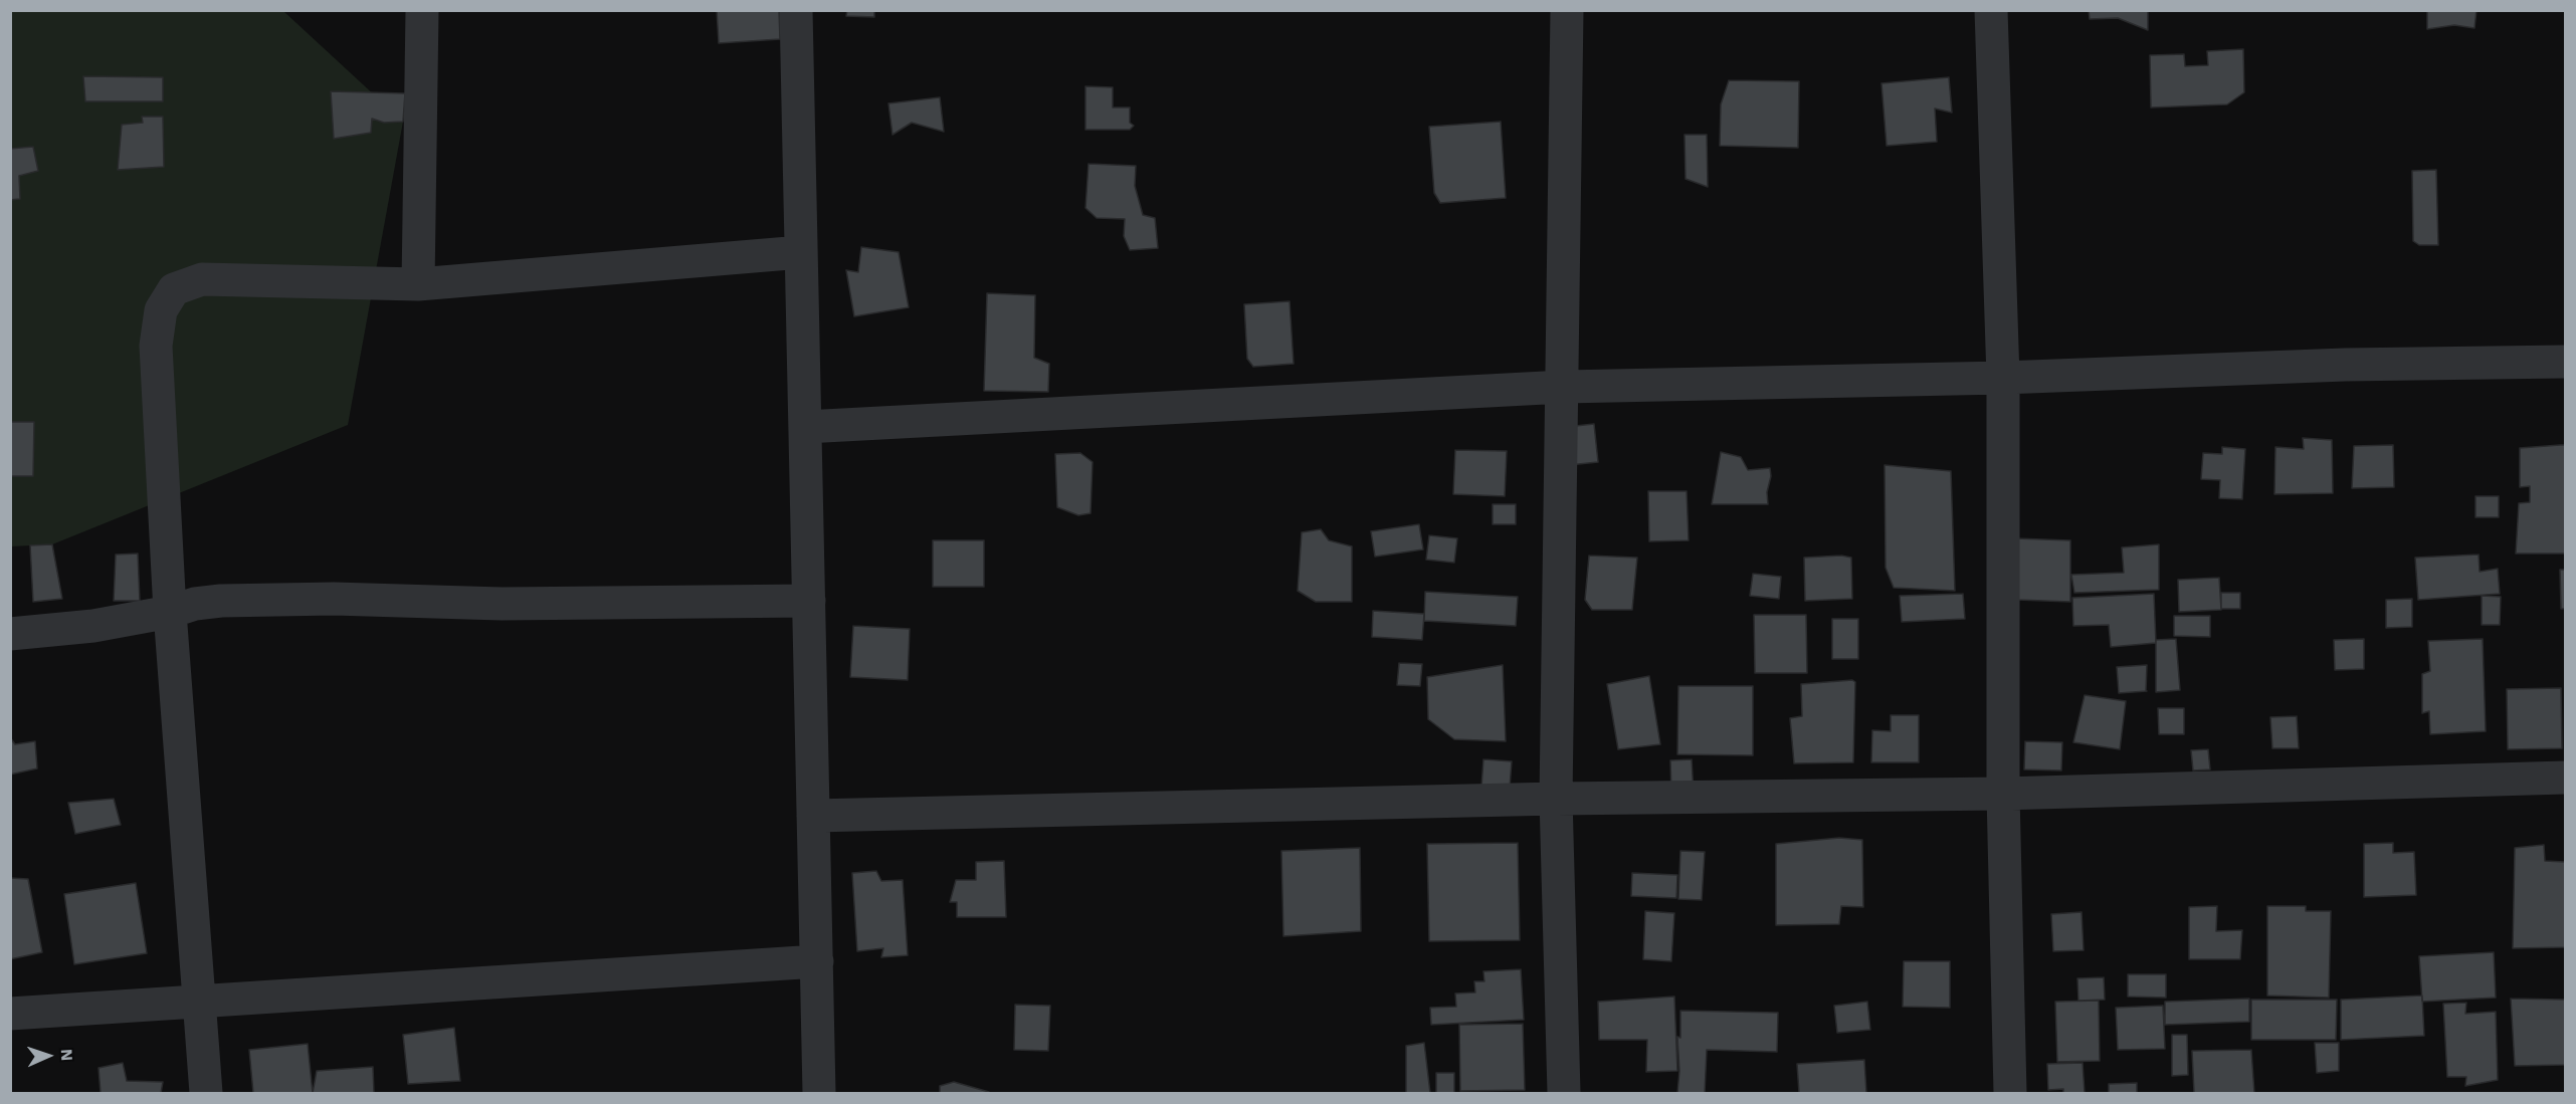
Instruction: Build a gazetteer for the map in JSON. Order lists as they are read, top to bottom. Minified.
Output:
{"north":"right"}
